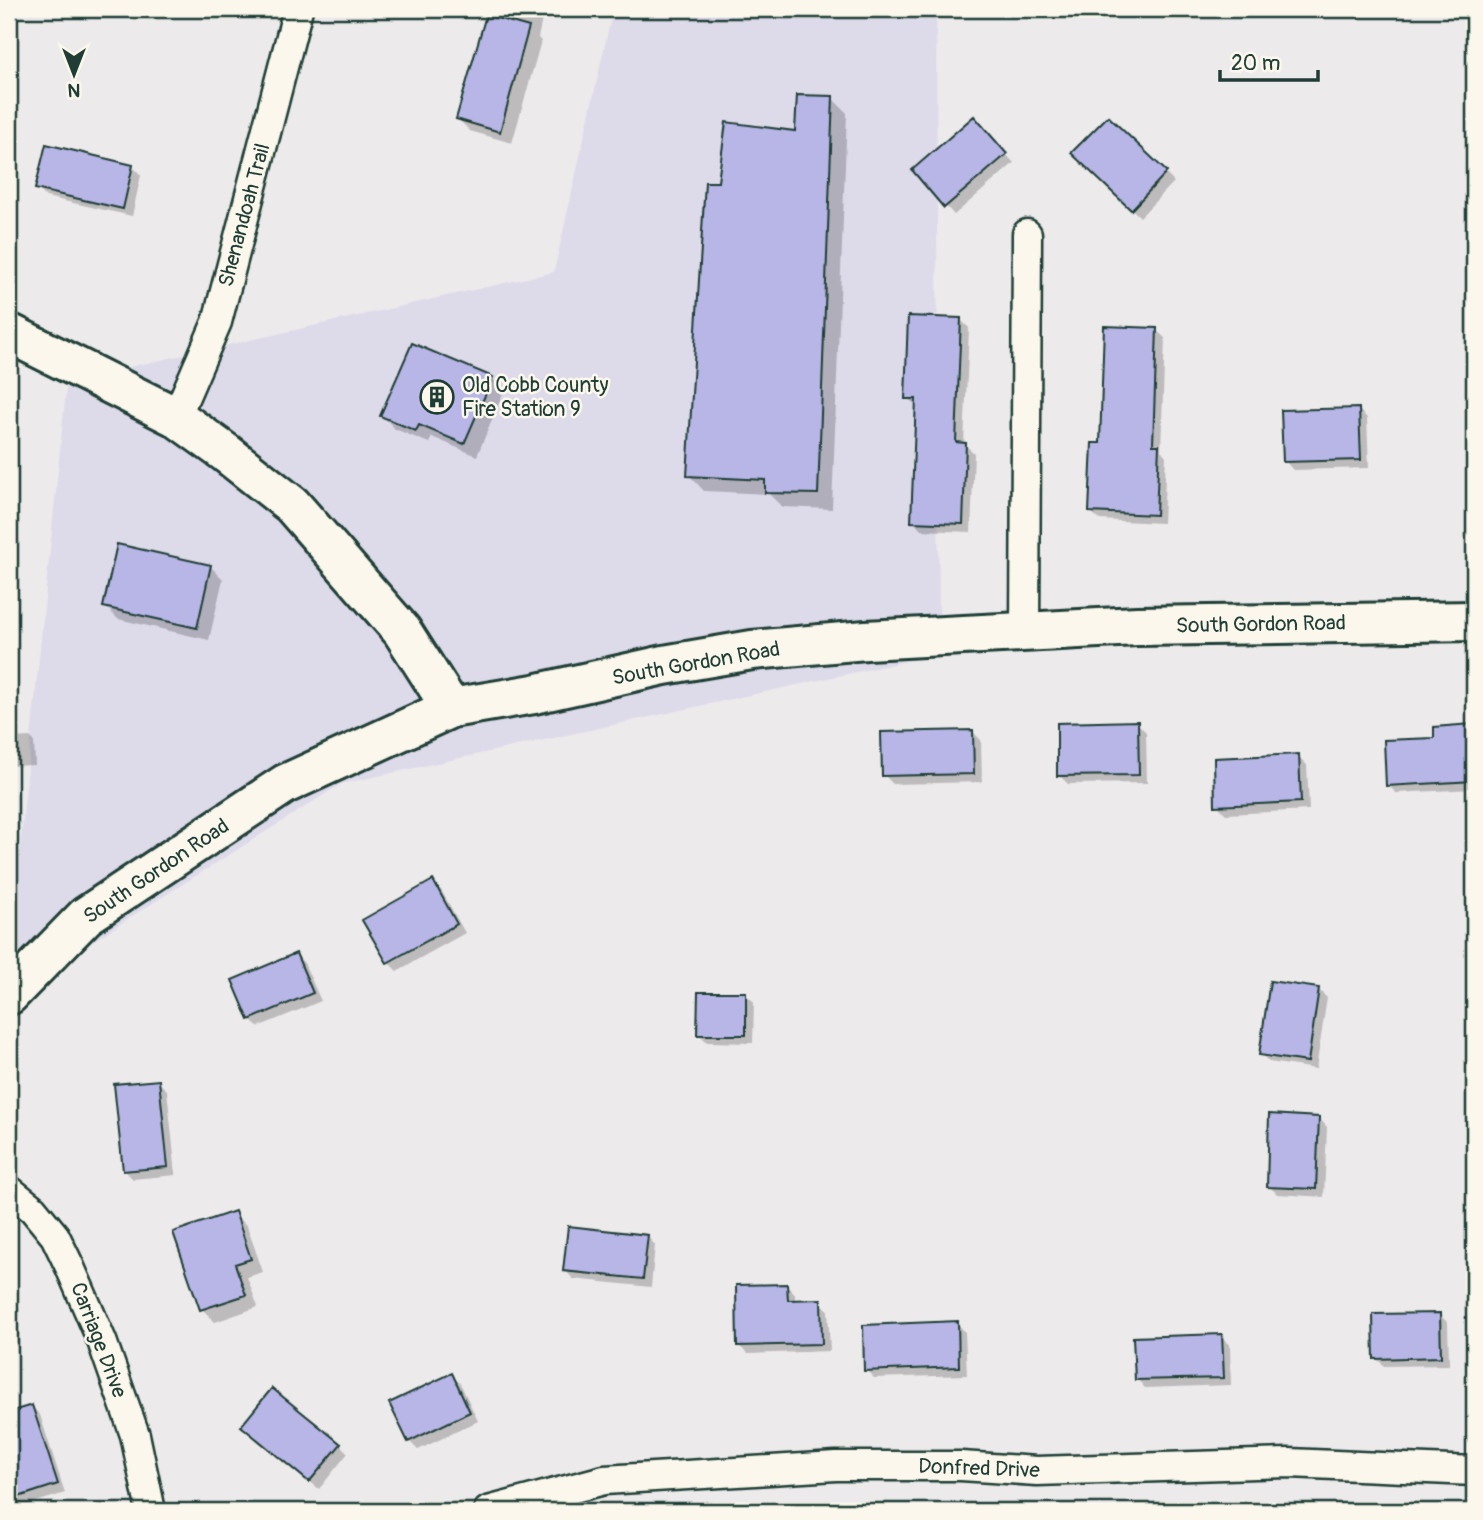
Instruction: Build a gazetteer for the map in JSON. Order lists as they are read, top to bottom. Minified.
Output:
{"streets":{"street":["Shenandoah Trail","South Gordon Road","Carriage Drive","Donfred Drive"]},"places":{"building":["Old Cobb County Fire Station 9"]},"scale_bar":"20 m","north":"bottom"}
